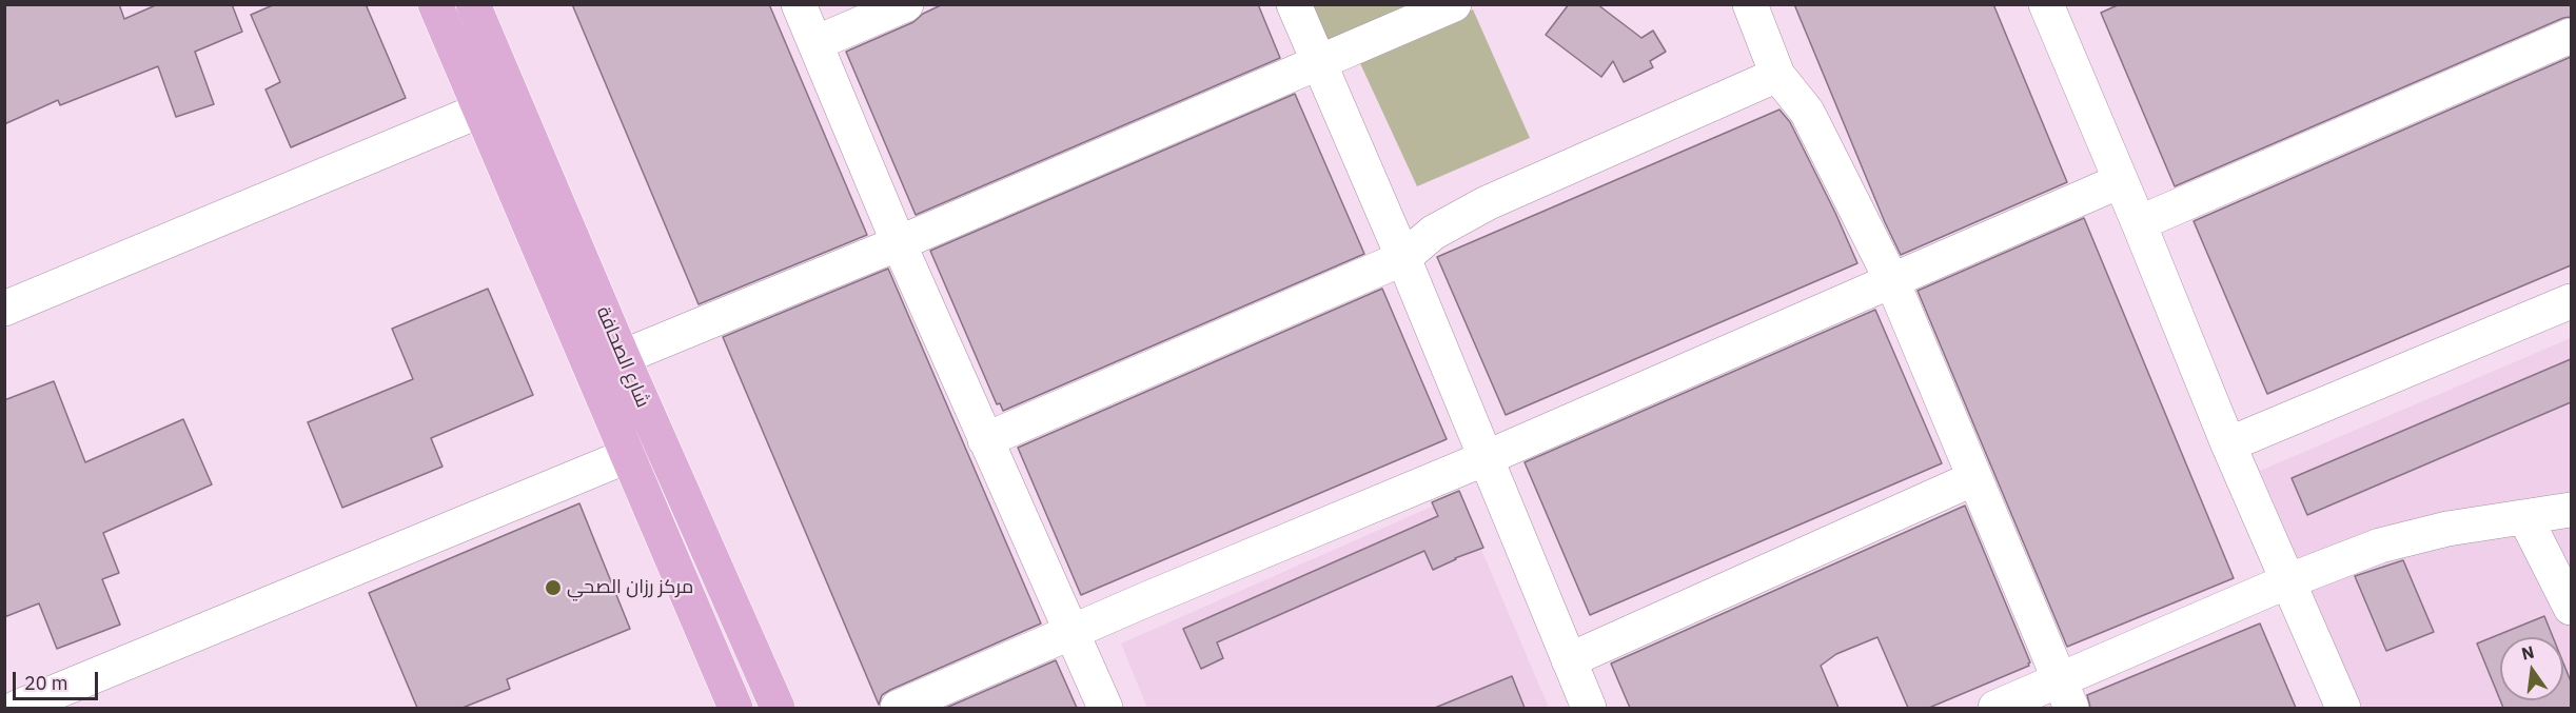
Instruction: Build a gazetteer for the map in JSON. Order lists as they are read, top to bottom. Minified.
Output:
{"streets":{"main road":["شارع الصحافة"]},"places":["مركز رزان الصحي"],"scale_bar":"20 m","north":"top"}
